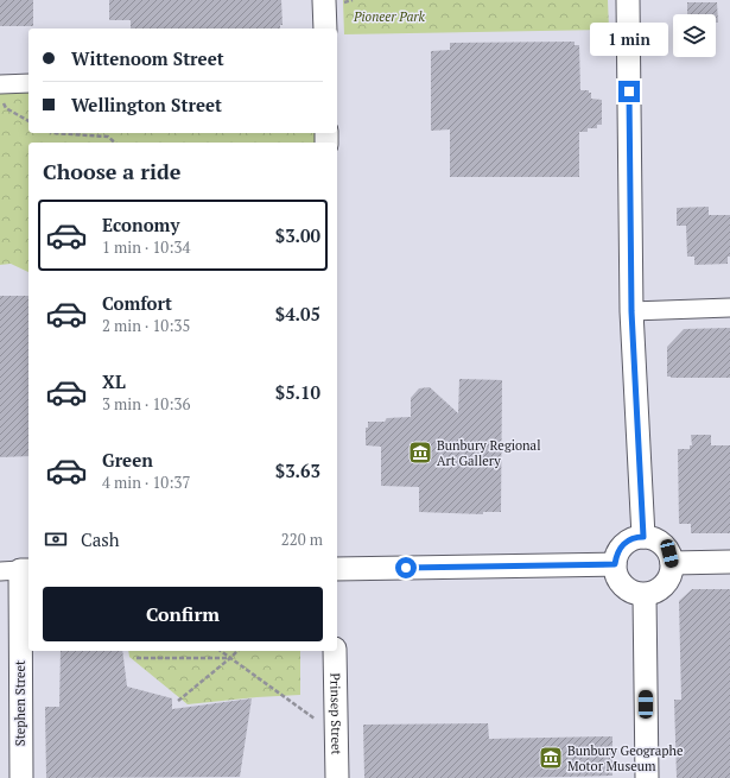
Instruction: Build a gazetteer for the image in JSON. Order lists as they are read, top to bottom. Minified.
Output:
{"streets":{"street":["Stephen Street","Prinsep Street"]},"parks":["Pioneer Park"],"places":{"museum":["Bunbury Regional Art Gallery","Bunbury Geographe Motor Museum"]},"page":{"bubble":"1 min","banner":["Wittenoom Street","Wellington Street"],"heading":"Choose a ride","list":[{"name":"Economy","note":"1 min · 10:34","value":"$3.00"},{"name":"Comfort","note":"2 min · 10:35","value":"$4.05"},{"name":"XL","note":"3 min · 10:36","value":"$5.10"},{"name":"Green","note":"4 min · 10:37","value":"$3.63"}],"pay":["Cash","220 m"],"buttons":"Confirm"}}
